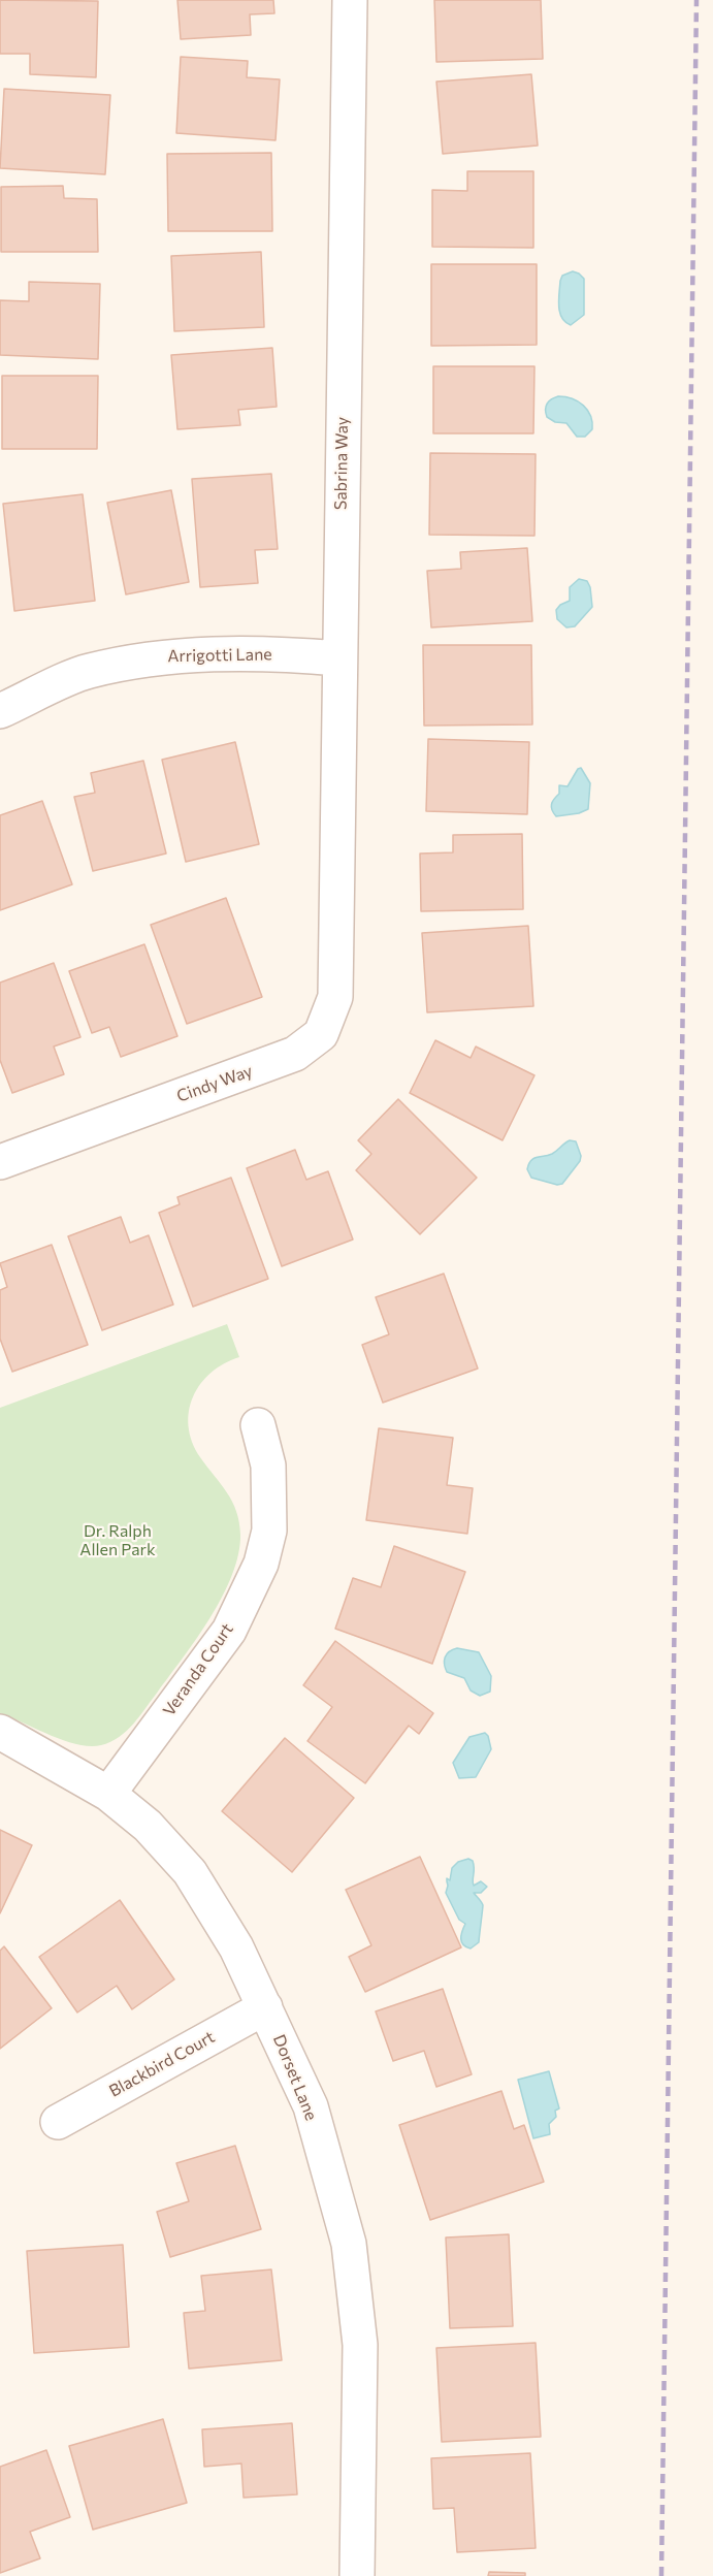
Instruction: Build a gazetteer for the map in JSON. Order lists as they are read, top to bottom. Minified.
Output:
{"streets":{"street":["Sabrina Way","Arrigotti Lane","Cindy Way","Veranda Court","Blackbird Court","Dorset Lane"]},"crossings":[["Sabrina Way","Arrigotti Lane"],["Sabrina Way","Cindy Way"],["Veranda Court","Dorset Lane"],["Blackbird Court","Dorset Lane"]],"parks":["Dr. Ralph Allen Park"]}
